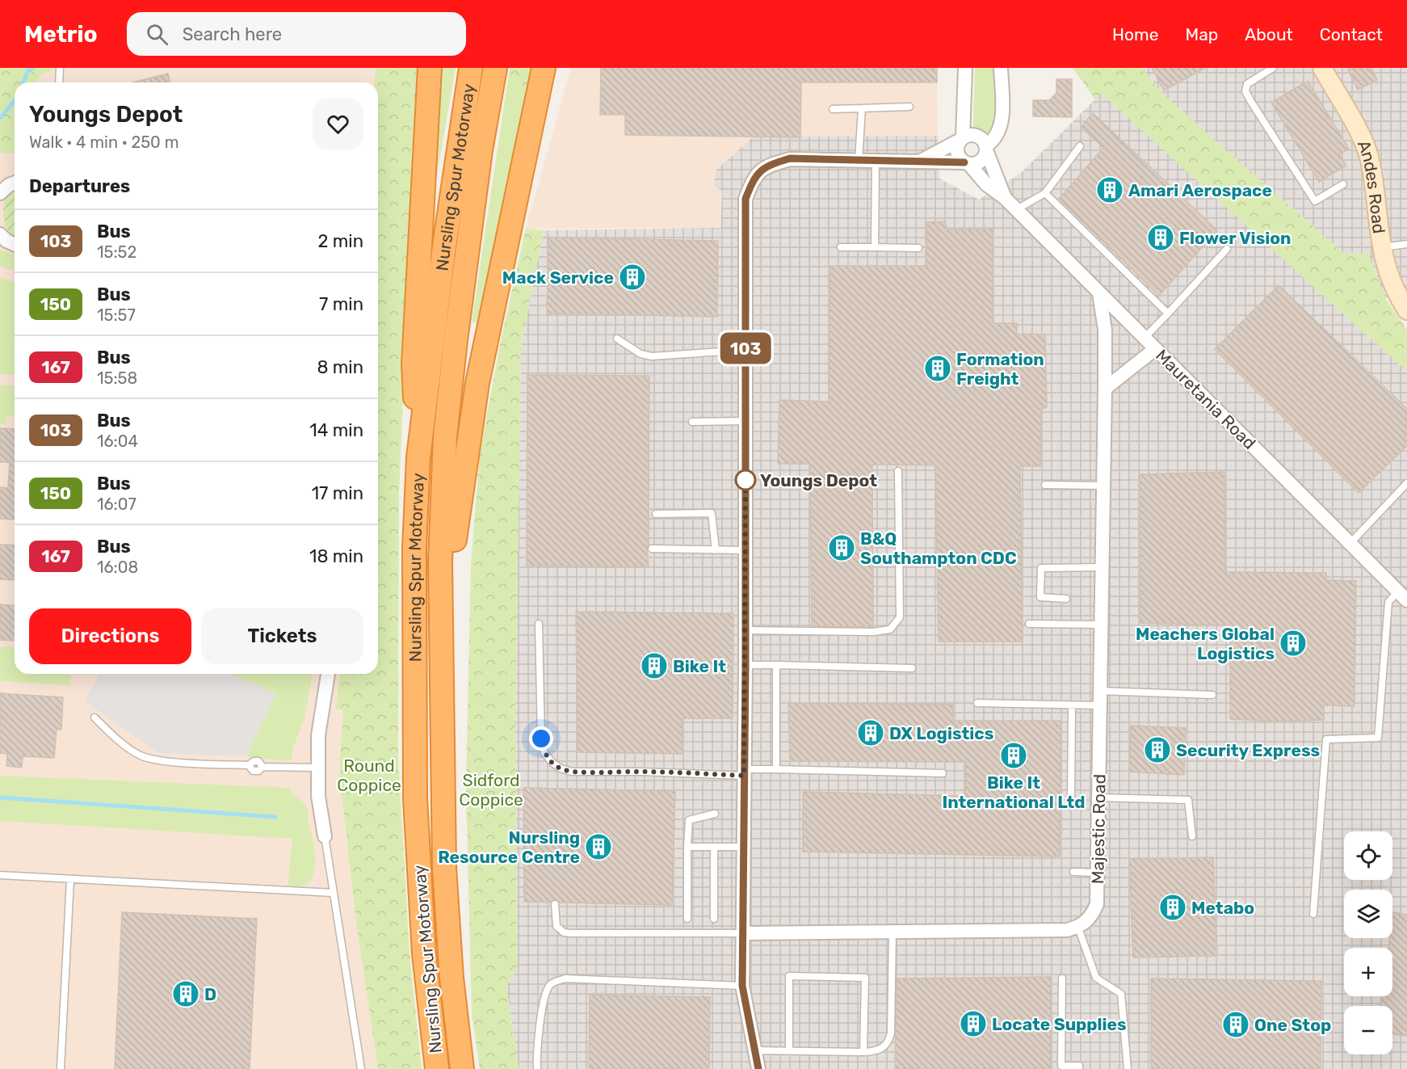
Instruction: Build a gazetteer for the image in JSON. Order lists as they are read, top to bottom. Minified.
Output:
{"streets":{"highway":["Nursling Spur Motorway"],"street":["Andes Road","Mauretania Road","Majestic Road"]},"crossings":[["Mauretania Road","Majestic Road"]],"parks":["Round Coppice","Sidford Coppice"],"places":{"building":["Amari Aerospace","Flower Vision","Mack Service","Formation Freight","B&Q Southampton CDC","Meachers Global Logistics","Bike It","DX Logistics","Security Express","Bike It International Ltd","Nursling Resource Centre","Metabo","D","Locate Supplies","One Stop"],"other":["Youngs Depot"]},"lines":["bus line 103"],"page":{"header":"Metrio","search":"Search here","nav":["Home","Map","About","Contact"],"on_map":"103","heading":[["Youngs Depot","Walk · 4 min · 250 m"],"Departures"],"list":[{"mark":"103","name":"Bus","note":"15:52","value":"2 min"},{"mark":"150","name":"Bus","note":"15:57","value":"7 min"},{"mark":"167","name":"Bus","note":"15:58","value":"8 min"},{"mark":"103","name":"Bus","note":"16:04","value":"14 min"},{"mark":"150","name":"Bus","note":"16:07","value":"17 min"},{"mark":"167","name":"Bus","note":"16:08","value":"18 min"}],"buttons":["Directions","Tickets"],"map_buttons":["+","−"]}}
